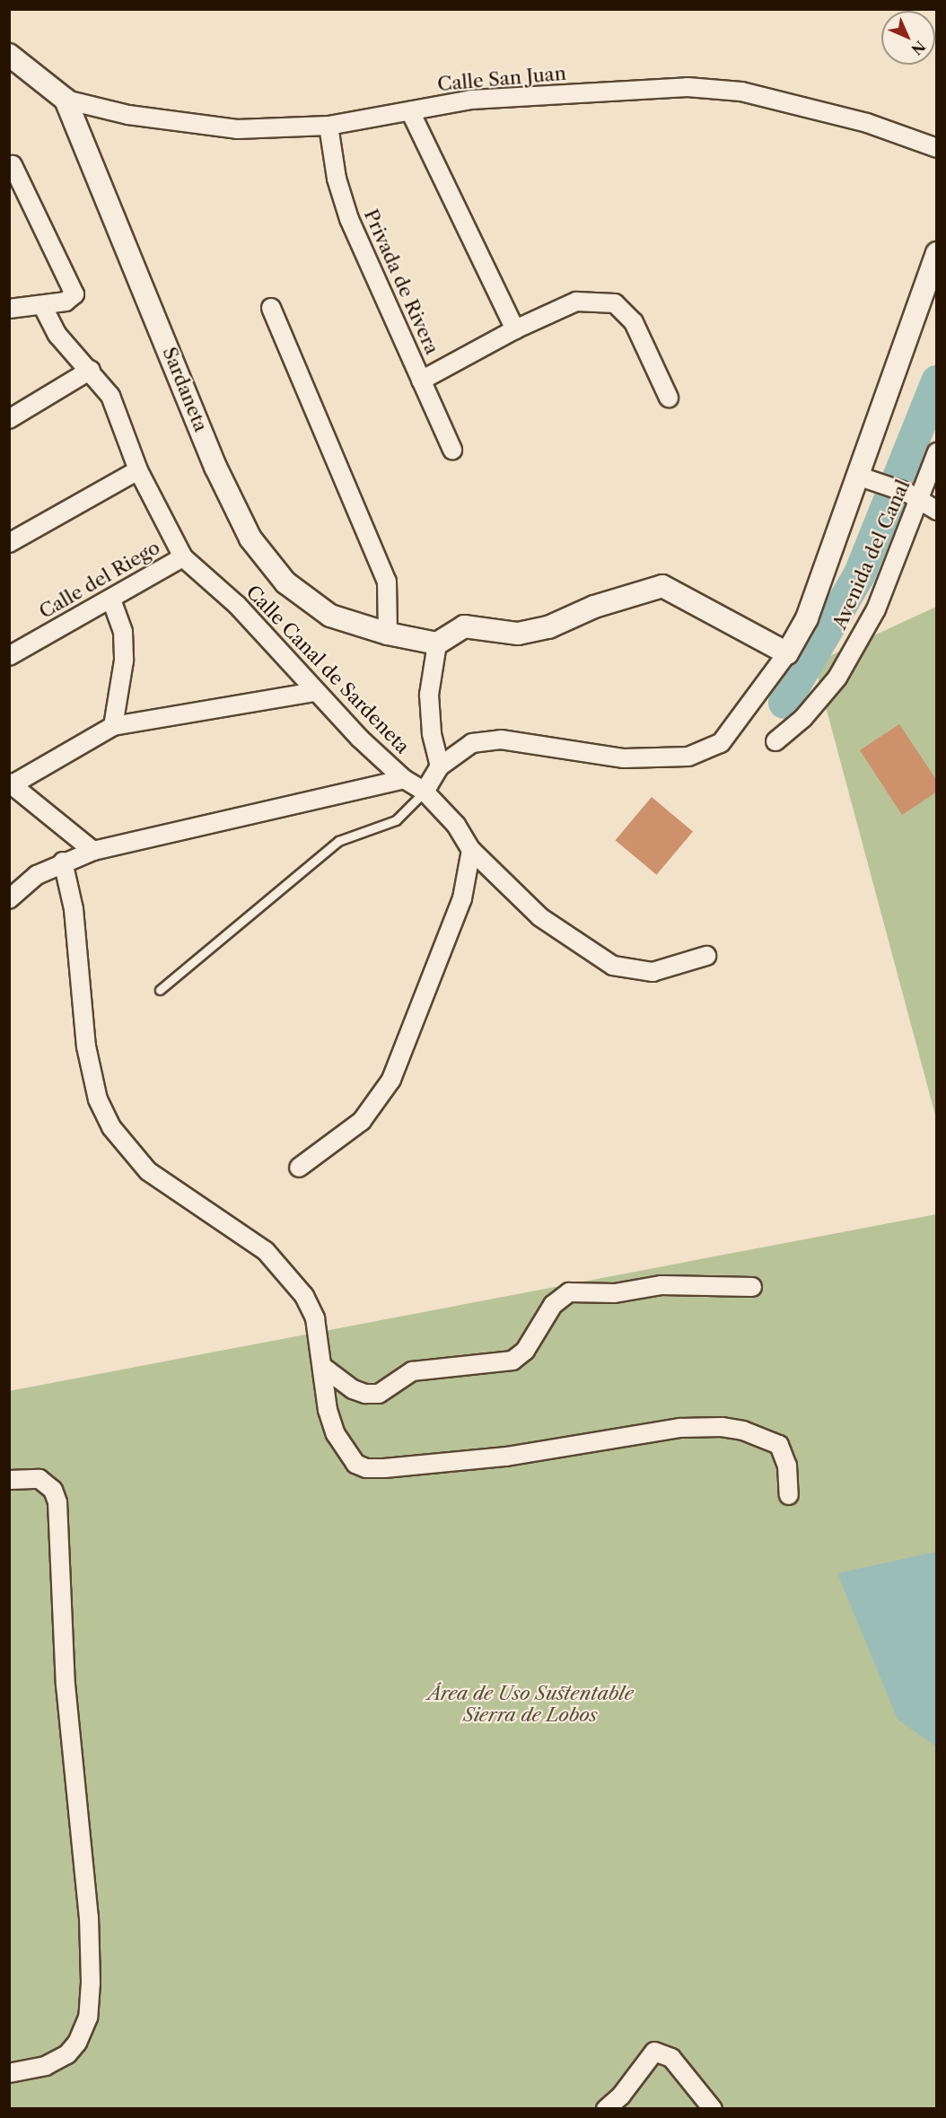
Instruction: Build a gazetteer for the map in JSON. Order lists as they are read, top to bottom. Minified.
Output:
{"streets":{"street":["Calle San Juan","Privada de Rivera","Sardaneta","Avenida del Canal","Calle del Riego","Calle Canal de Sardeneta"]},"crossings":[["Calle San Juan","Privada de Rivera"],["Calle San Juan","Sardaneta"],["Calle del Riego","Calle Canal de Sardeneta"]],"parks":["Área de Uso Sustentable Sierra de Lobos"],"north":"bottom right"}
